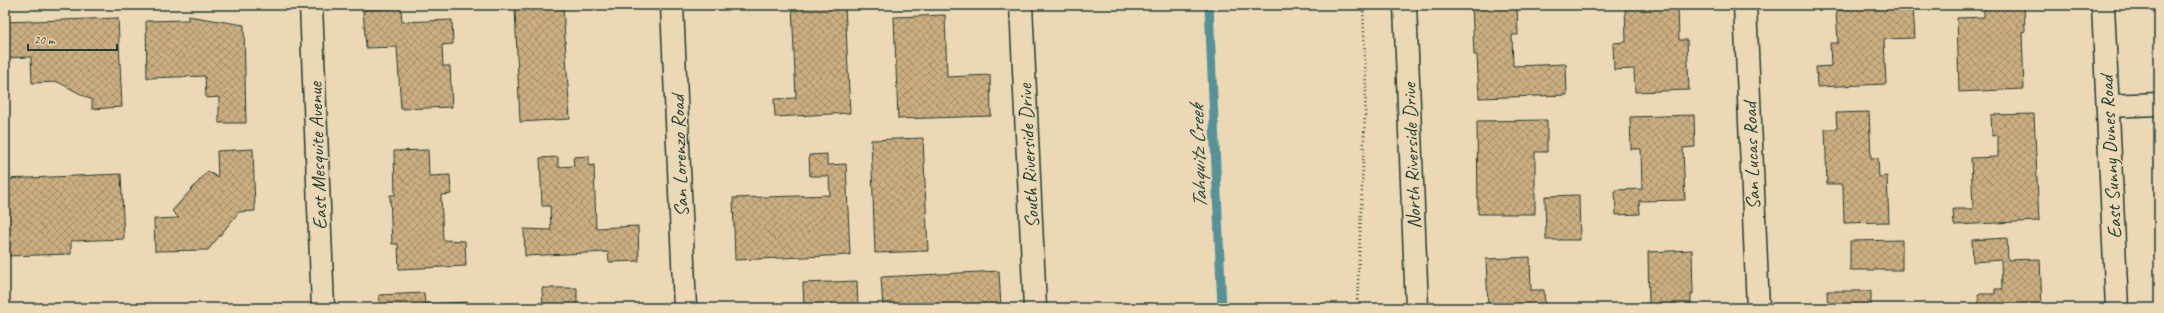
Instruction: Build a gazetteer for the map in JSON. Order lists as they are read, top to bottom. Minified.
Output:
{"streets":{"street":["East Mesquite Avenue","San Lorenzo Road","South Riverside Drive","North Riverside Drive","San Lucas Road","East Sunny Dunes Road"]},"water":["Tahquitz Creek"],"scale_bar":"20 m"}
